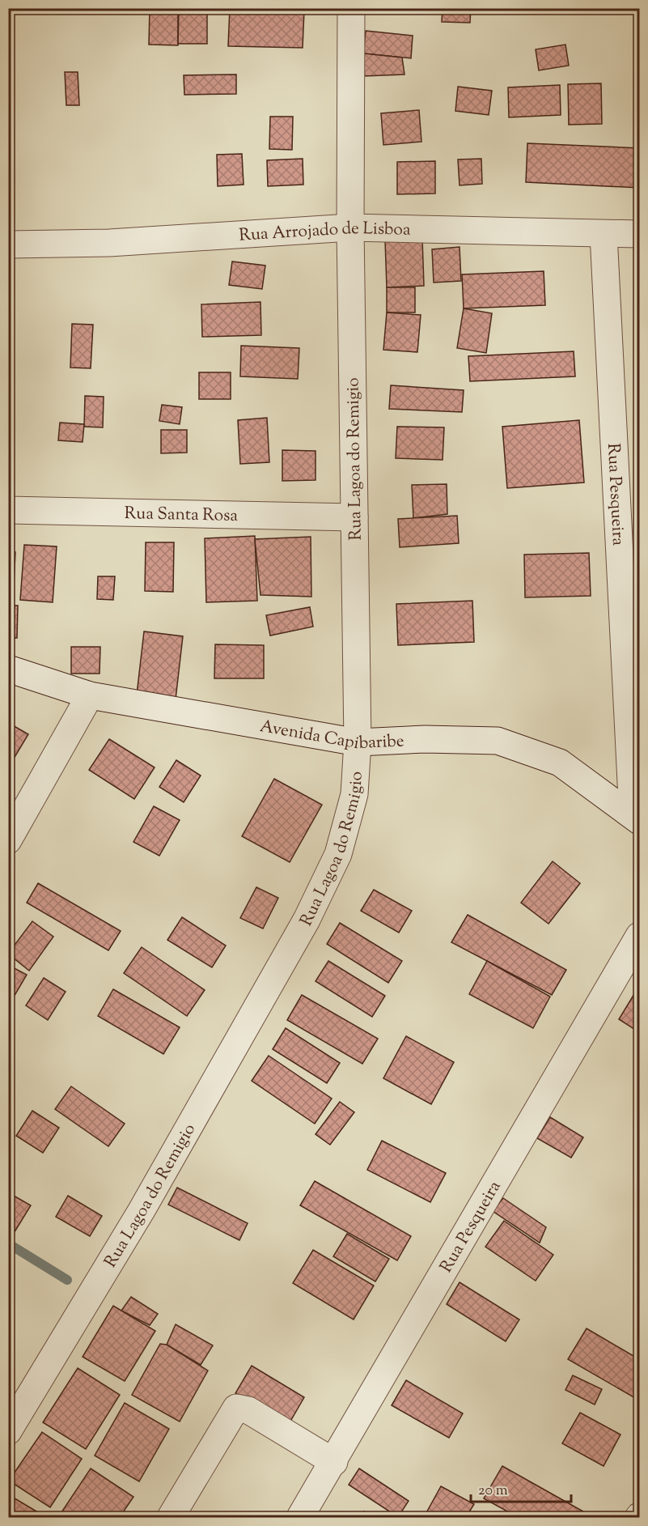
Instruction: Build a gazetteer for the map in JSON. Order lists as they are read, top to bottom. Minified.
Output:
{"streets":{"street":["Rua Arrojado de Lisboa","Rua Lagoa do Remigio","Rua Pesqueira","Rua Santa Rosa","Avenida Capibaribe"]},"crossings":[["Rua Arrojado de Lisboa","Rua Lagoa do Remigio"],["Rua Arrojado de Lisboa","Rua Pesqueira"],["Rua Lagoa do Remigio","Rua Santa Rosa"],["Rua Lagoa do Remigio","Avenida Capibaribe"],["Rua Pesqueira","Avenida Capibaribe"]],"scale_bar":"20 m"}
